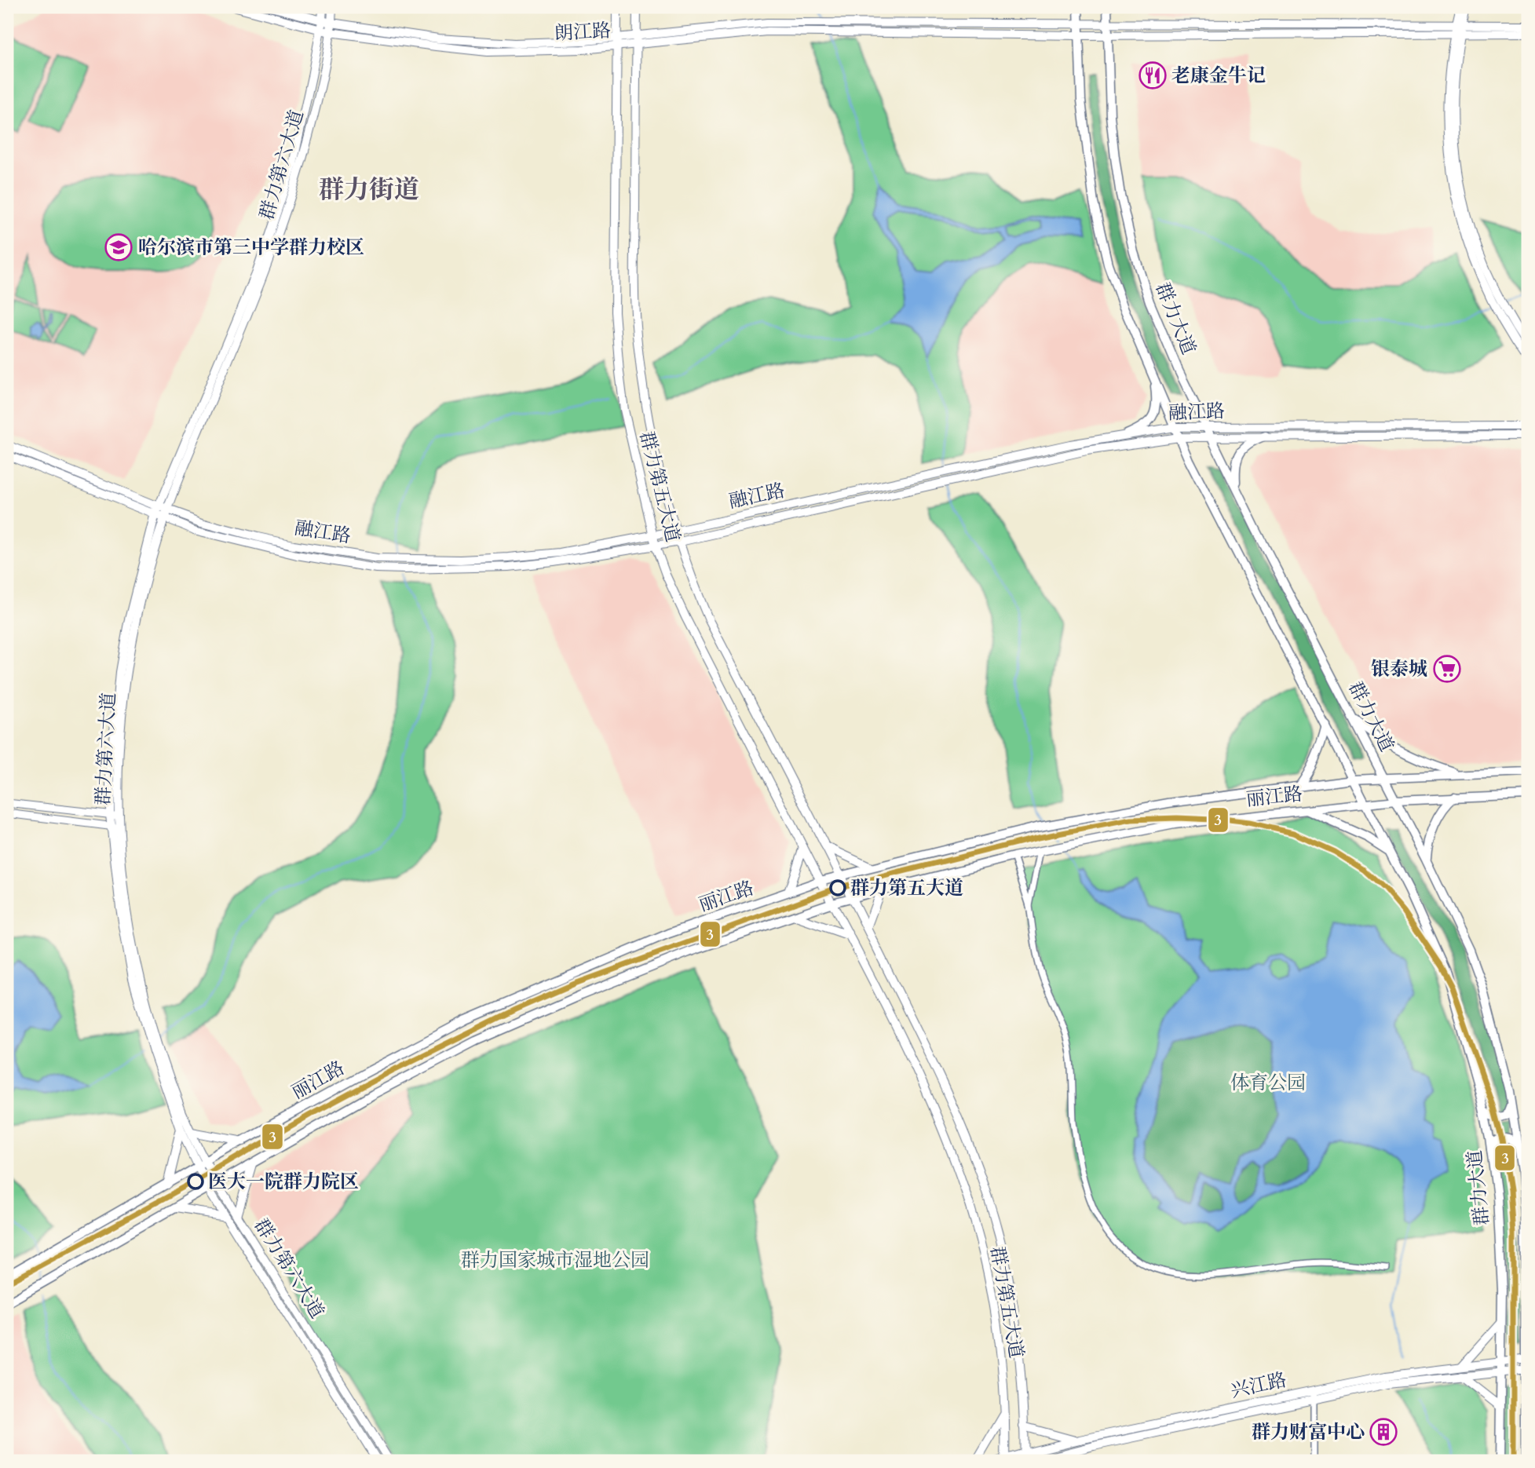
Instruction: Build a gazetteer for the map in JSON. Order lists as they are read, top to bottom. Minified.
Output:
{"streets":{"main road":["朗江路","群力第六大道","群力大道","融江路","群力第五大道","丽江路","兴江路"]},"crossings":[["朗江路","群力第六大道"],["朗江路","群力大道"],["朗江路","群力第五大道"],["群力第六大道","融江路"],["群力第六大道","丽江路"],["群力大道","融江路"],["群力大道","丽江路"],["群力大道","兴江路"],["融江路","群力第五大道"],["群力第五大道","丽江路"],["群力第五大道","兴江路"]],"districts":["群力街道"],"parks":["体育公园","群力国家城市湿地公园"],"places":{"restaurant":["老康金牛记"],"school or university":["哈尔滨市第三中学群力校区"],"supermarket":["银泰城"],"other":["群力第五大道","医大一院群力院区"],"building":["群力财富中心"]},"lines":["transit line 3"]}
